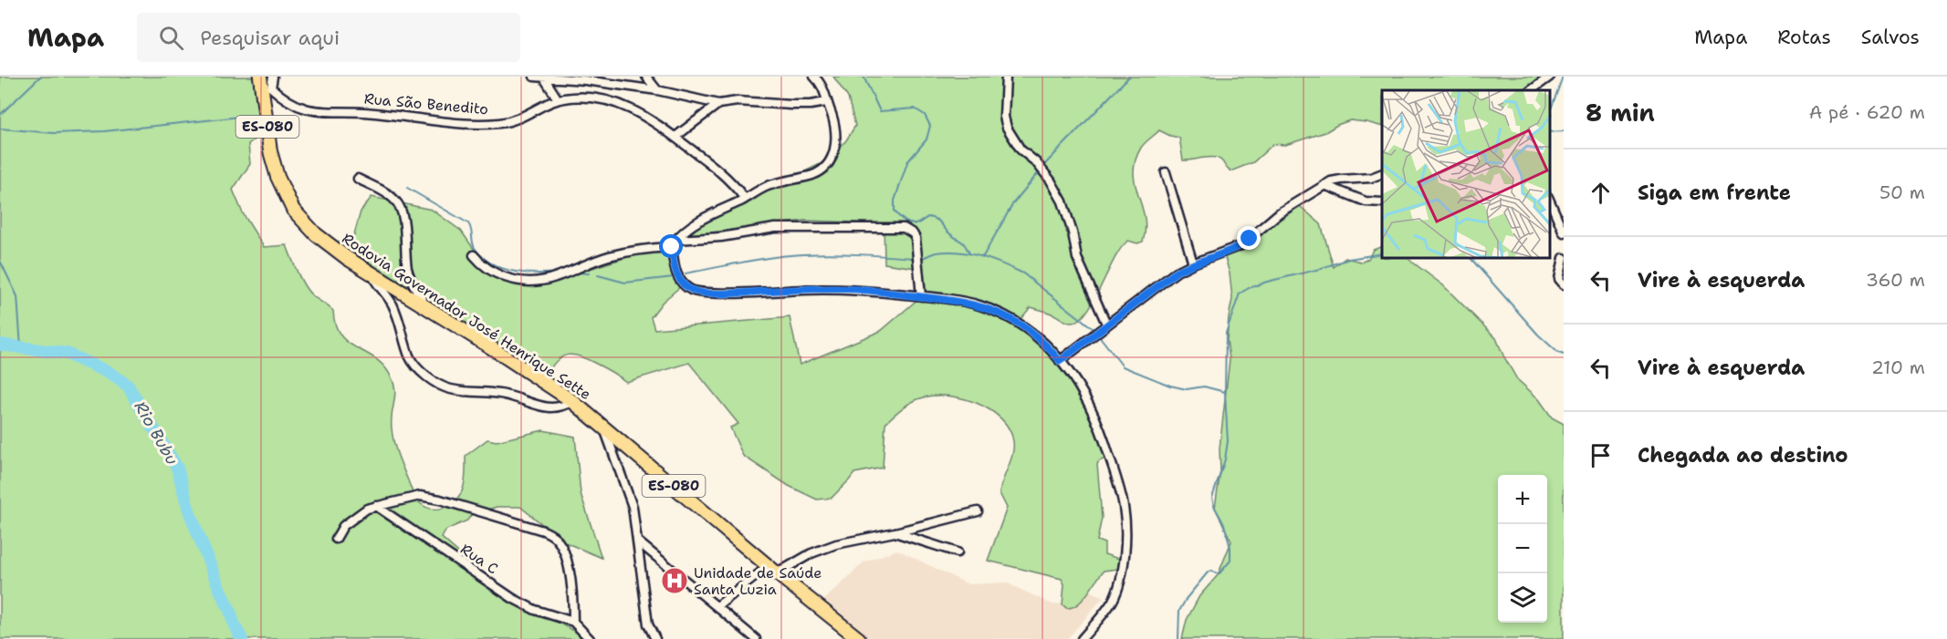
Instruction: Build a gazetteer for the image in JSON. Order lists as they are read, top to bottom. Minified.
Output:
{"streets":{"main road":["ES-080","Rodovia Governador José Henrique Sette"],"street":["Rua São Benedito","Rua C"]},"crossings":[["Rua São Benedito","Rodovia Governador José Henrique Sette"]],"water":["Rio Bubu"],"places":{"hospital":["Unidade de Saúde Santa Luzia"]},"page":{"header":"Mapa","search":"Pesquisar aqui","nav":["Mapa","Rotas","Salvos"],"heading":["8 min","A pé · 620 m"],"list":[["Siga em frente","50 m"],["Vire à esquerda","360 m"],["Vire à esquerda","210 m"],"Chegada ao destino"],"map_buttons":["+","−"]}}
